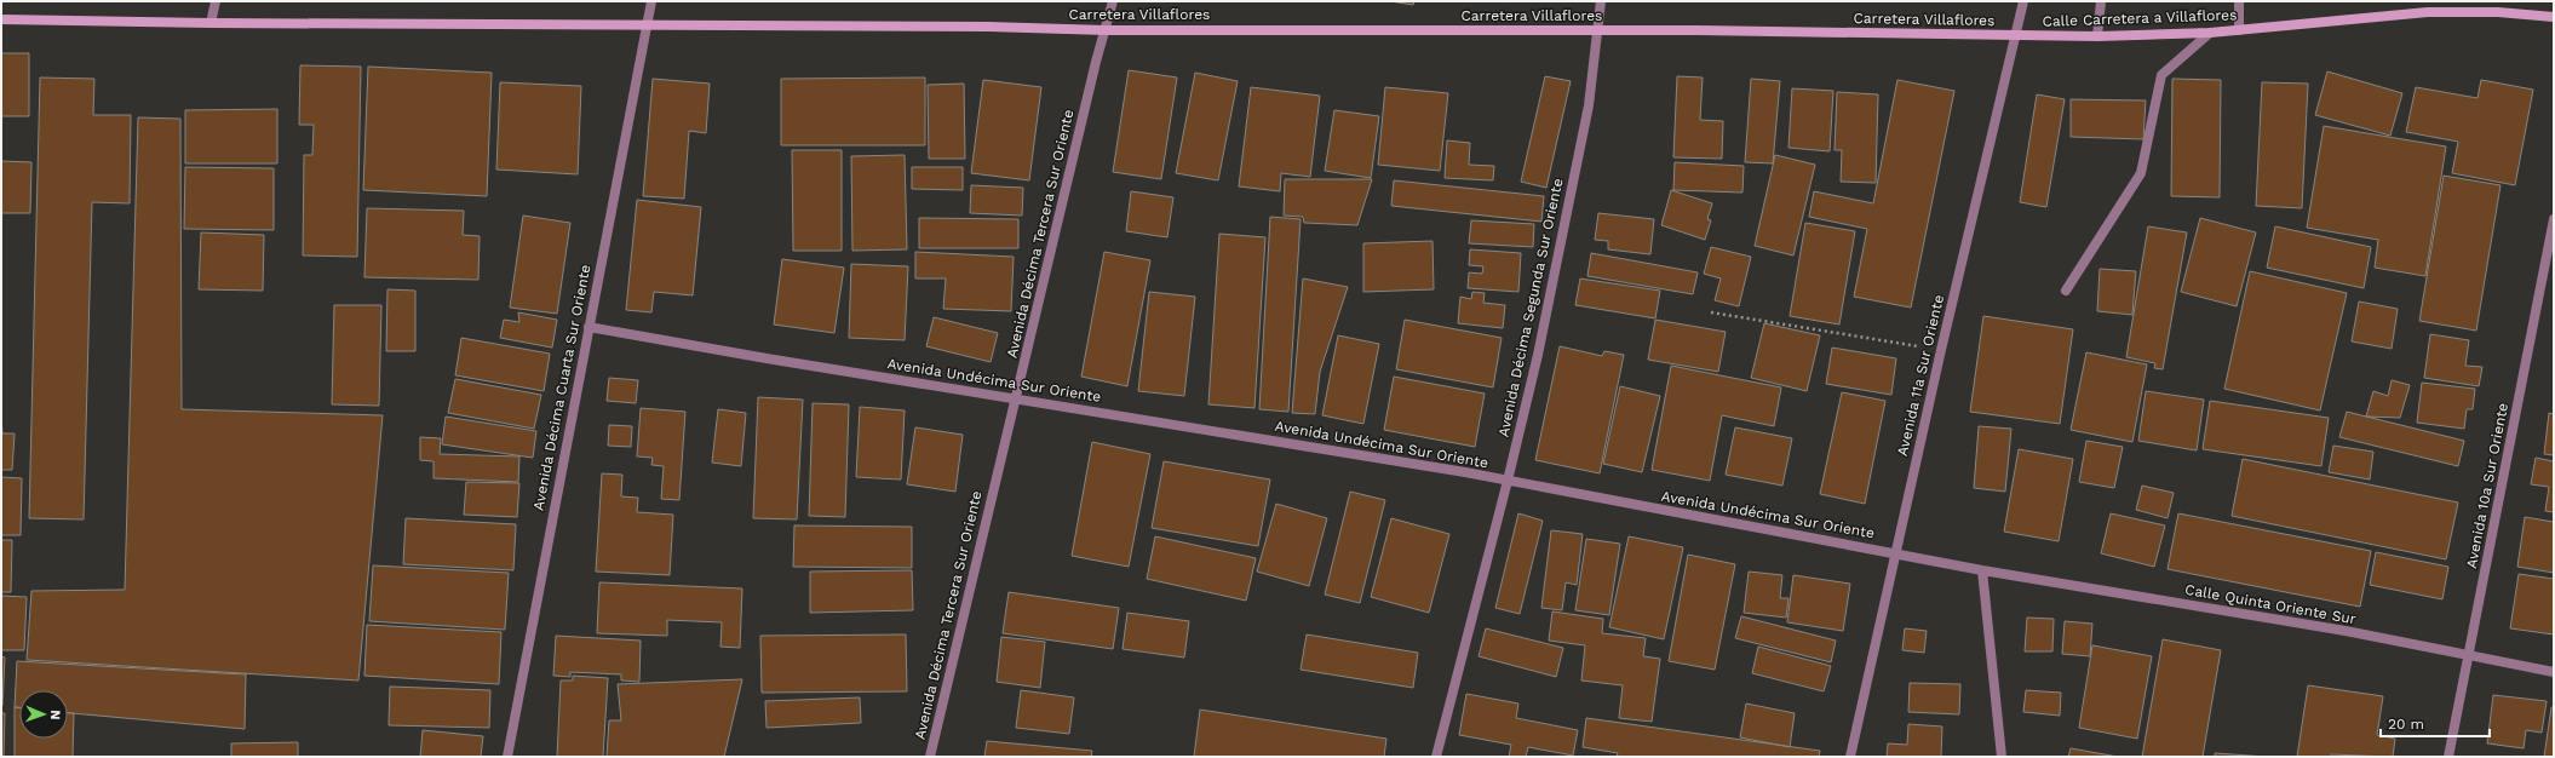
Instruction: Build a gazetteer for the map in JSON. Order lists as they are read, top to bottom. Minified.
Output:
{"streets":{"main road":["Carretera Villaflores","Calle Carretera a Villaflores"],"street":["Avenida Décima Tercera Sur Oriente","Avenida Décima Segunda Sur Oriente","Avenida 11a Sur Oriente","Avenida Undécima Sur Oriente","Avenida Décima Cuarta Sur Oriente","Avenida 10a Sur Oriente","Calle Quinta Oriente Sur"]},"crossings":[["Carretera Villaflores","Calle Carretera a Villaflores"],["Carretera Villaflores","Avenida Décima Tercera Sur Oriente"],["Carretera Villaflores","Avenida Décima Segunda Sur Oriente"],["Carretera Villaflores","Avenida 11a Sur Oriente"],["Carretera Villaflores","Avenida Décima Cuarta Sur Oriente"],["Calle Carretera a Villaflores","Avenida 11a Sur Oriente"],["Avenida Décima Tercera Sur Oriente","Avenida Undécima Sur Oriente"],["Avenida Décima Segunda Sur Oriente","Avenida Undécima Sur Oriente"],["Avenida 11a Sur Oriente","Avenida Undécima Sur Oriente"],["Avenida Undécima Sur Oriente","Avenida Décima Cuarta Sur Oriente"],["Avenida Undécima Sur Oriente","Calle Quinta Oriente Sur"],["Avenida 10a Sur Oriente","Calle Quinta Oriente Sur"]],"scale_bar":"20 m","north":"right"}
